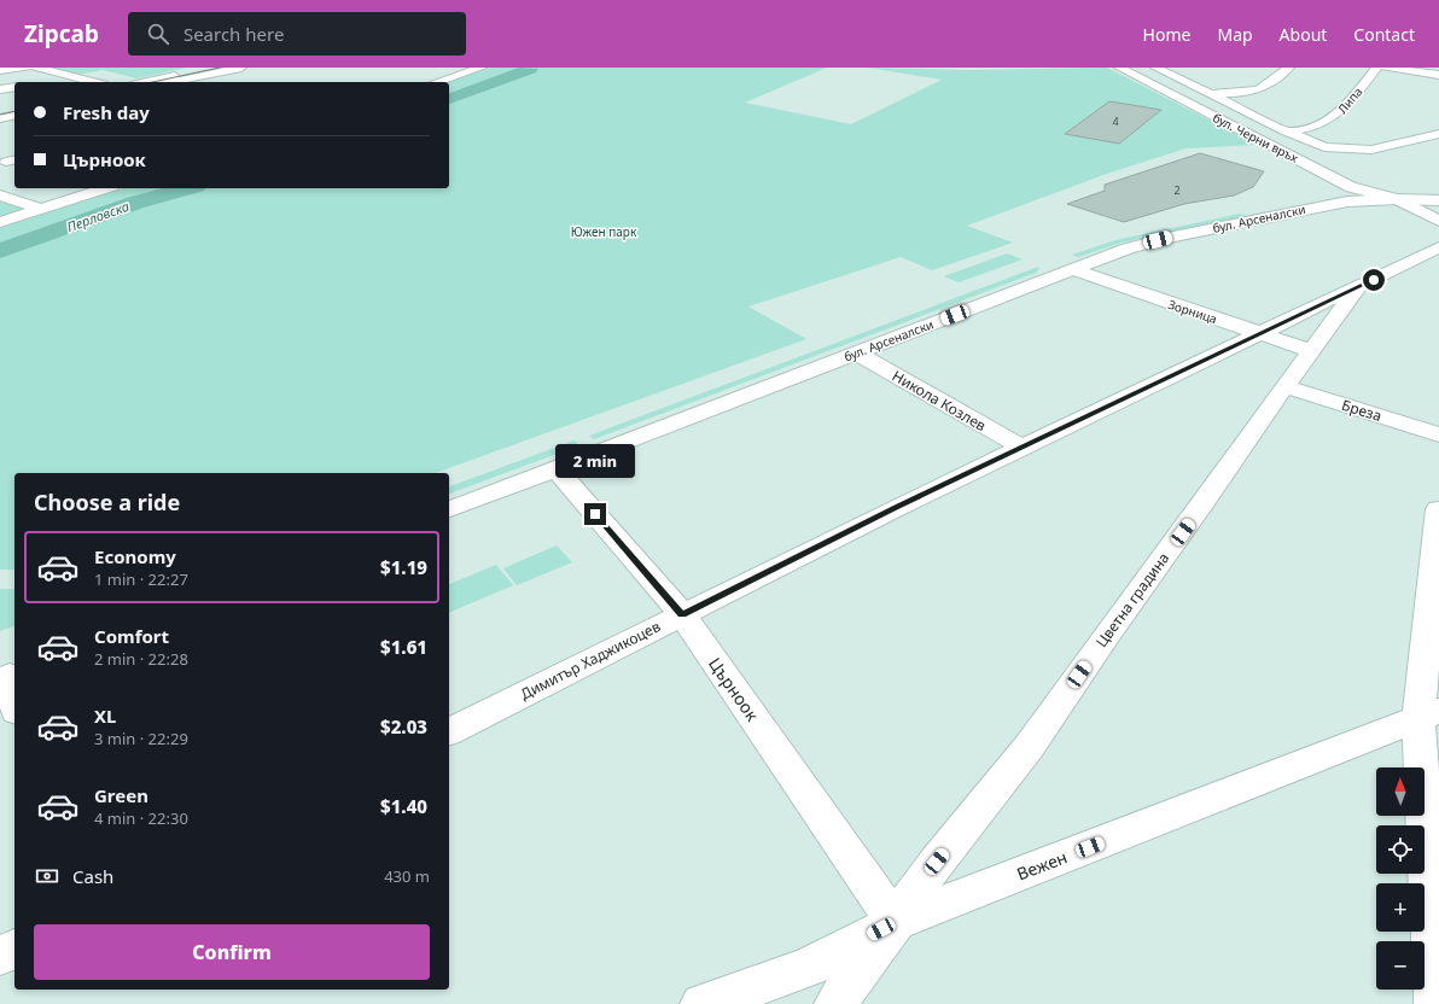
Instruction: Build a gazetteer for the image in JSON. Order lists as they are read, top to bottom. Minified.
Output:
{"streets":{"street":["Липа","бул. Черни връх","бул. Арсеналски","Зорница","Никола Козлев","Бреза","Цветна градина","Димитър Хаджикоцев","Църноок","Вежен"]},"crossings":[["Липа","бул. Черни връх"],["бул. Черни връх","бул. Арсеналски"],["бул. Арсеналски","Зорница"],["бул. Арсеналски","Никола Козлев"],["бул. Арсеналски","Църноок"],["Зорница","Цветна градина"],["Зорница","Димитър Хаджикоцев"],["Никола Козлев","Димитър Хаджикоцев"],["Бреза","Цветна градина"],["Цветна градина","Димитър Хаджикоцев"],["Цветна градина","Църноок"],["Цветна градина","Вежен"],["Димитър Хаджикоцев","Църноок"],["Църноок","Вежен"]],"water":["Перловска"],"parks":["Южен парк"],"house_numbers":["4","2"],"north":"top","page":{"header":"Zipcab","search":"Search here","nav":["Home","Map","About","Contact"],"banner":["Fresh day","Църноок"],"bubble":"2 min","heading":"Choose a ride","list":[{"name":"Economy","note":"1 min · 22:27","value":"$1.19"},{"name":"Comfort","note":"2 min · 22:28","value":"$1.61"},{"name":"XL","note":"3 min · 22:29","value":"$2.03"},{"name":"Green","note":"4 min · 22:30","value":"$1.40"}],"map_buttons":["+","−"],"pay":["Cash","430 m"],"buttons":"Confirm"}}
